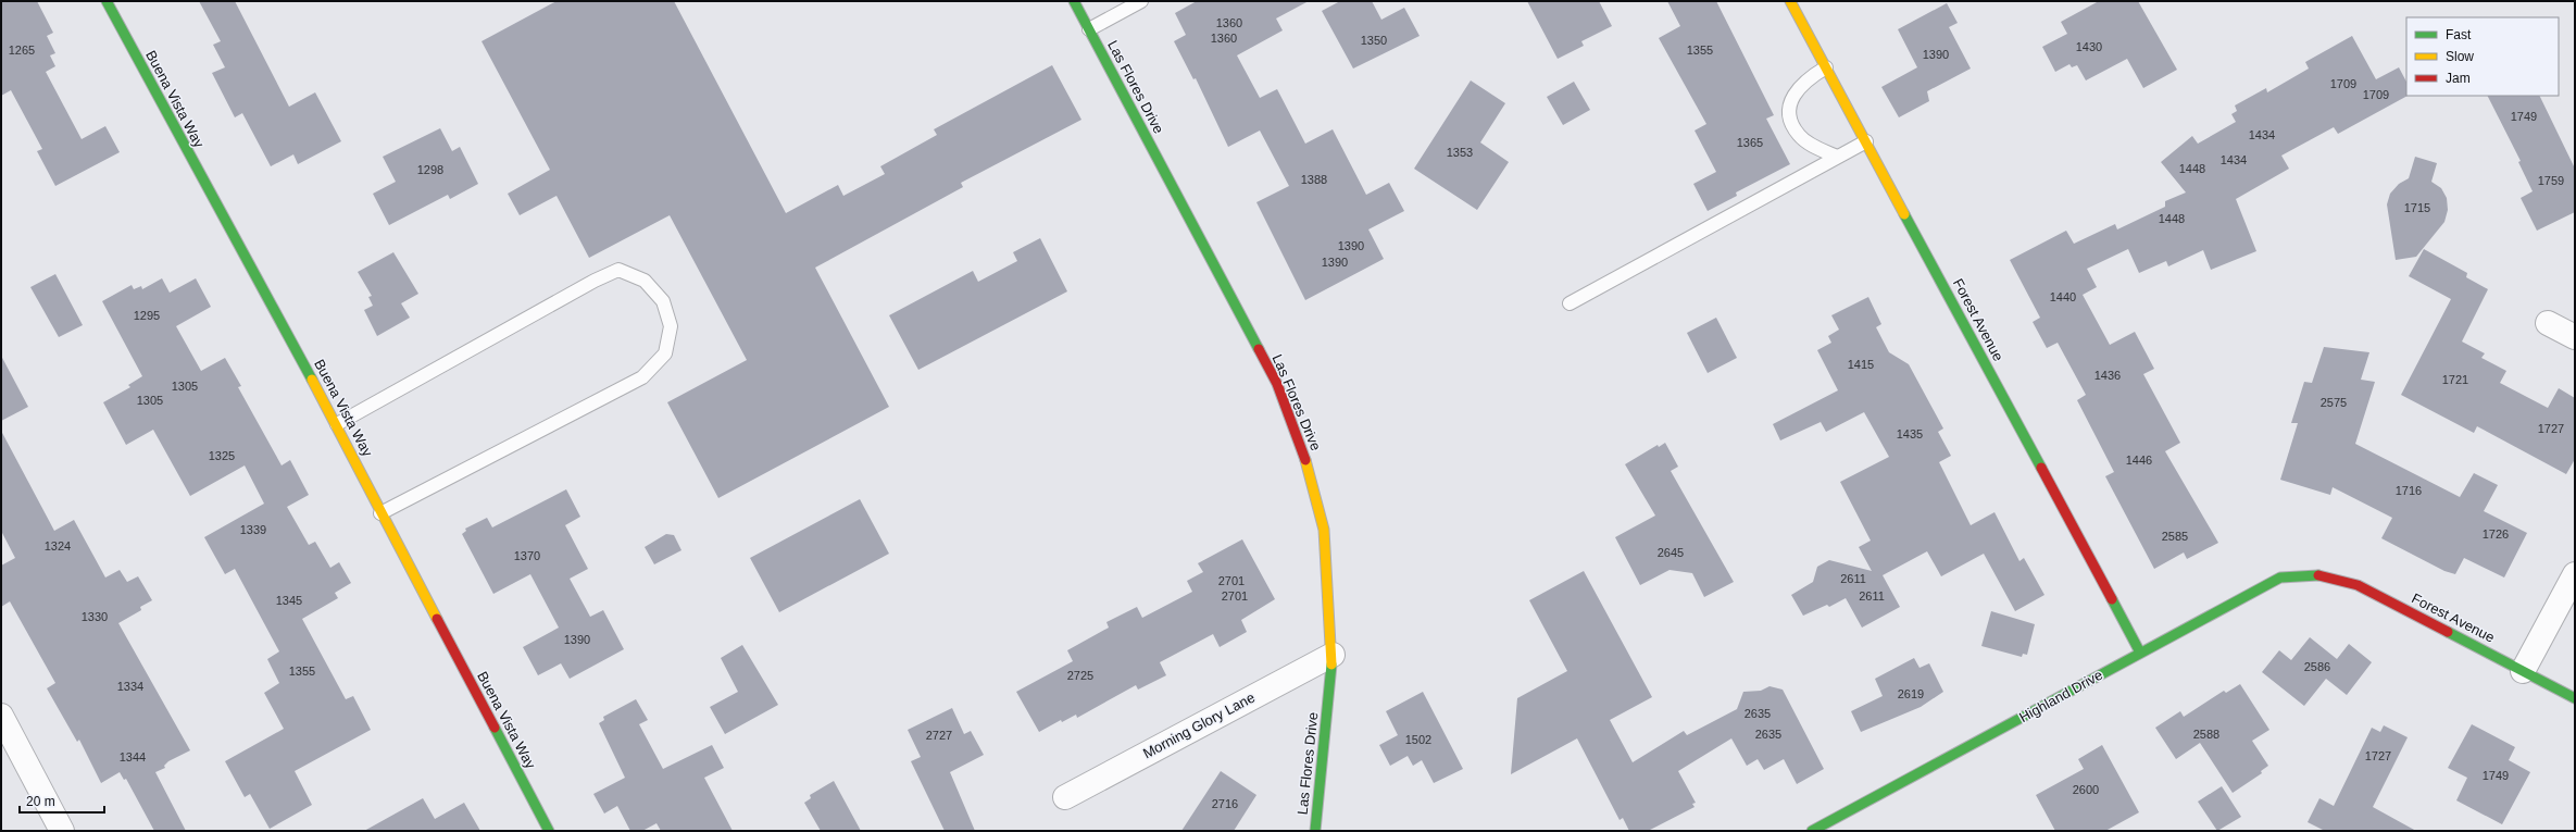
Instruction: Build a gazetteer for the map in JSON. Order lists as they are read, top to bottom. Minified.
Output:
{"streets":{"street":["Las Flores Drive","Buena Vista Way","Forest Avenue","Highland Drive","Morning Glory Lane"]},"crossings":[["Las Flores Drive","Morning Glory Lane"],["Forest Avenue","Highland Drive"]],"house_numbers":["1360","1360","1350","1430","1265","1355","1390","1709","1709","1749","1434","1365","1353","1434","1448","1298","1388","1759","1715","1448","1390","1390","1440","1295","1415","1436","1721","1305","1305","2575","1727","1435","1325","1446","1716","1339","1726","2585","1324","2645","1370","2611","2701","2701","2611","1345","1330","1390","2586","1355","2725","1334","2619","2635","2635","2588","2727","1502","1727","1344","1749","2600","2716"],"legend":["Fast","Slow","Jam"],"scale_bar":"20 m"}
